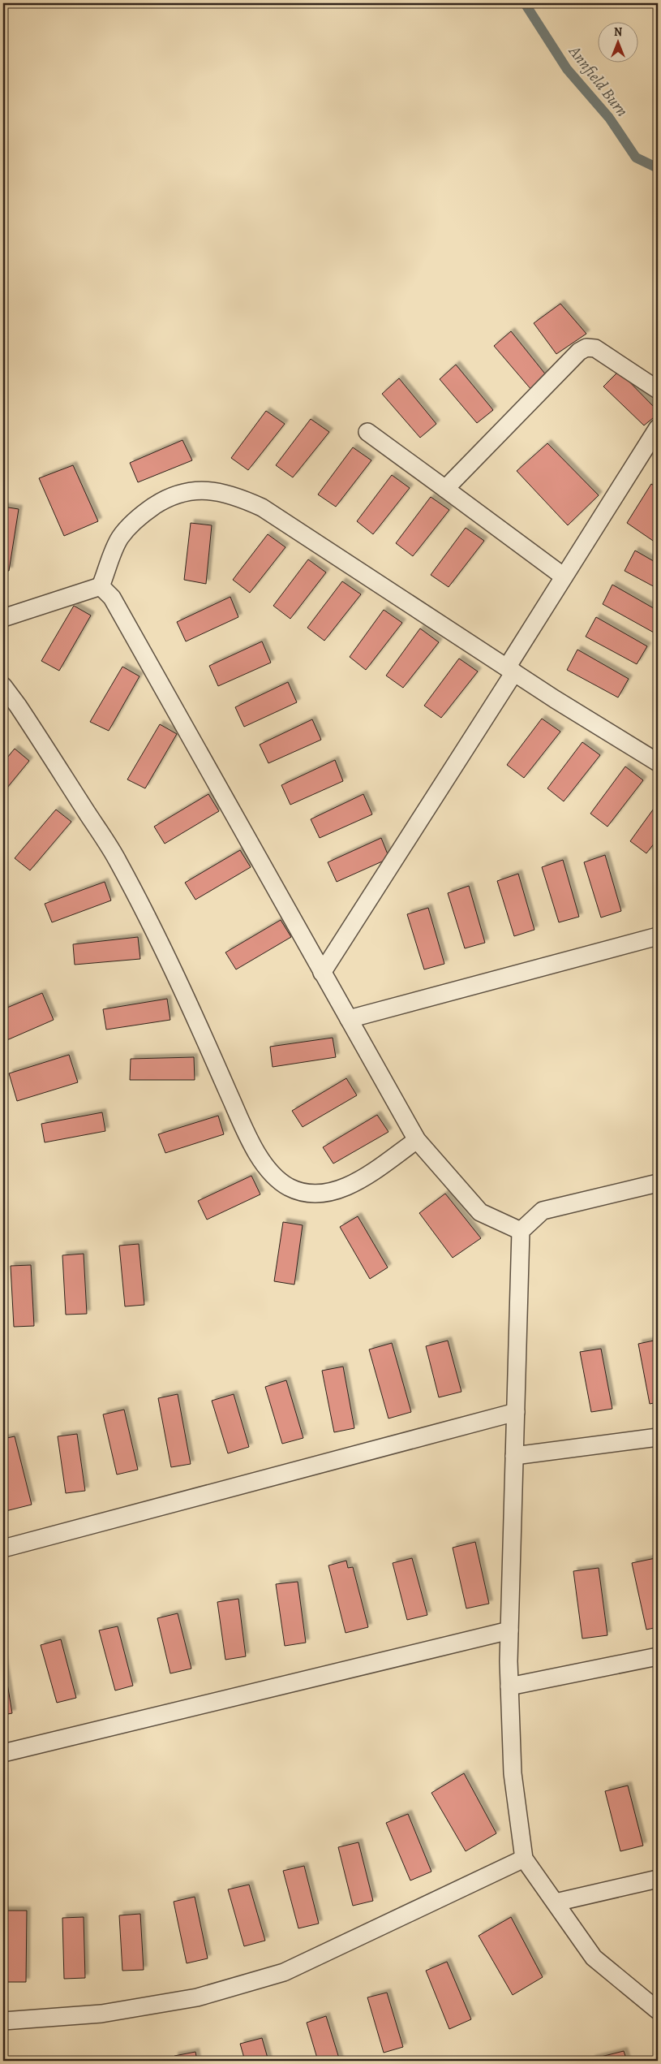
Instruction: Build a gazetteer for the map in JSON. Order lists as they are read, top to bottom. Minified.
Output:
{"water":["Annfield Burn"],"north":"top"}
